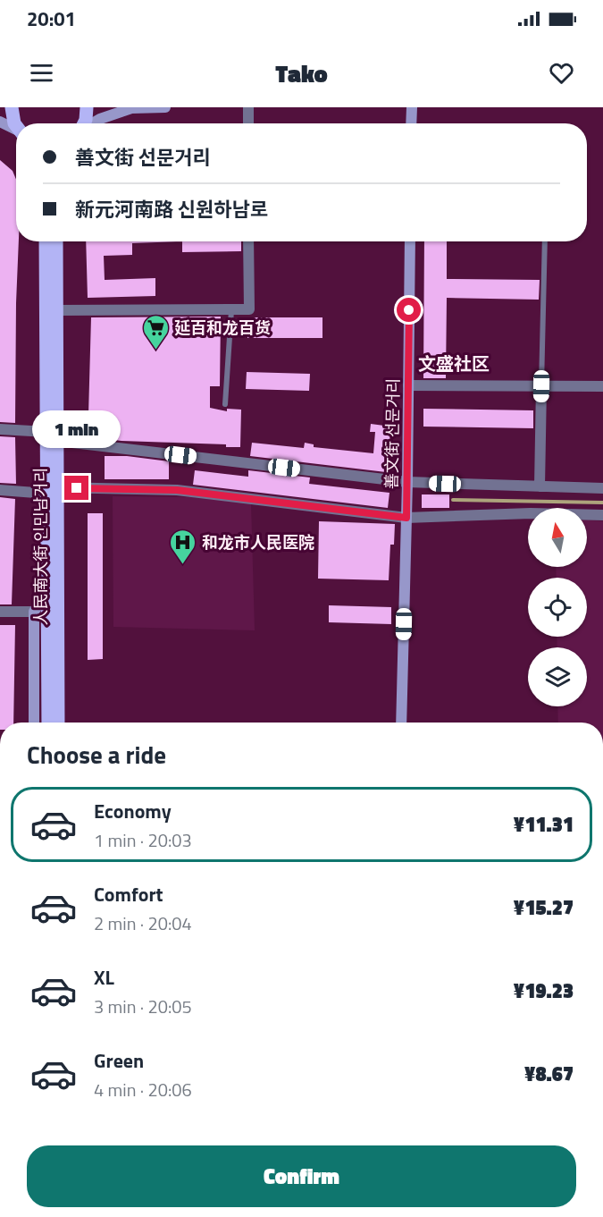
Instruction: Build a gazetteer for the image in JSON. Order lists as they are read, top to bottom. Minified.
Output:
{"streets":{"main road":["人民南大街 인민남거리"],"street":["善文街 선문거리"]},"districts":["文盛社区"],"places":{"supermarket":["延百和龙百货"],"hospital":["和龙市人民医院"]},"north":"top","page":{"status":"20:01","header":"Tako","banner":["善文街 선문거리","新元河南路 신원하남로"],"bubble":"1 min","heading":"Choose a ride","list":[{"name":"Economy","note":"1 min · 20:03","value":"¥11.31"},{"name":"Comfort","note":"2 min · 20:04","value":"¥15.27"},{"name":"XL","note":"3 min · 20:05","value":"¥19.23"},{"name":"Green","note":"4 min · 20:06","value":"¥8.67"}],"buttons":"Confirm"}}
